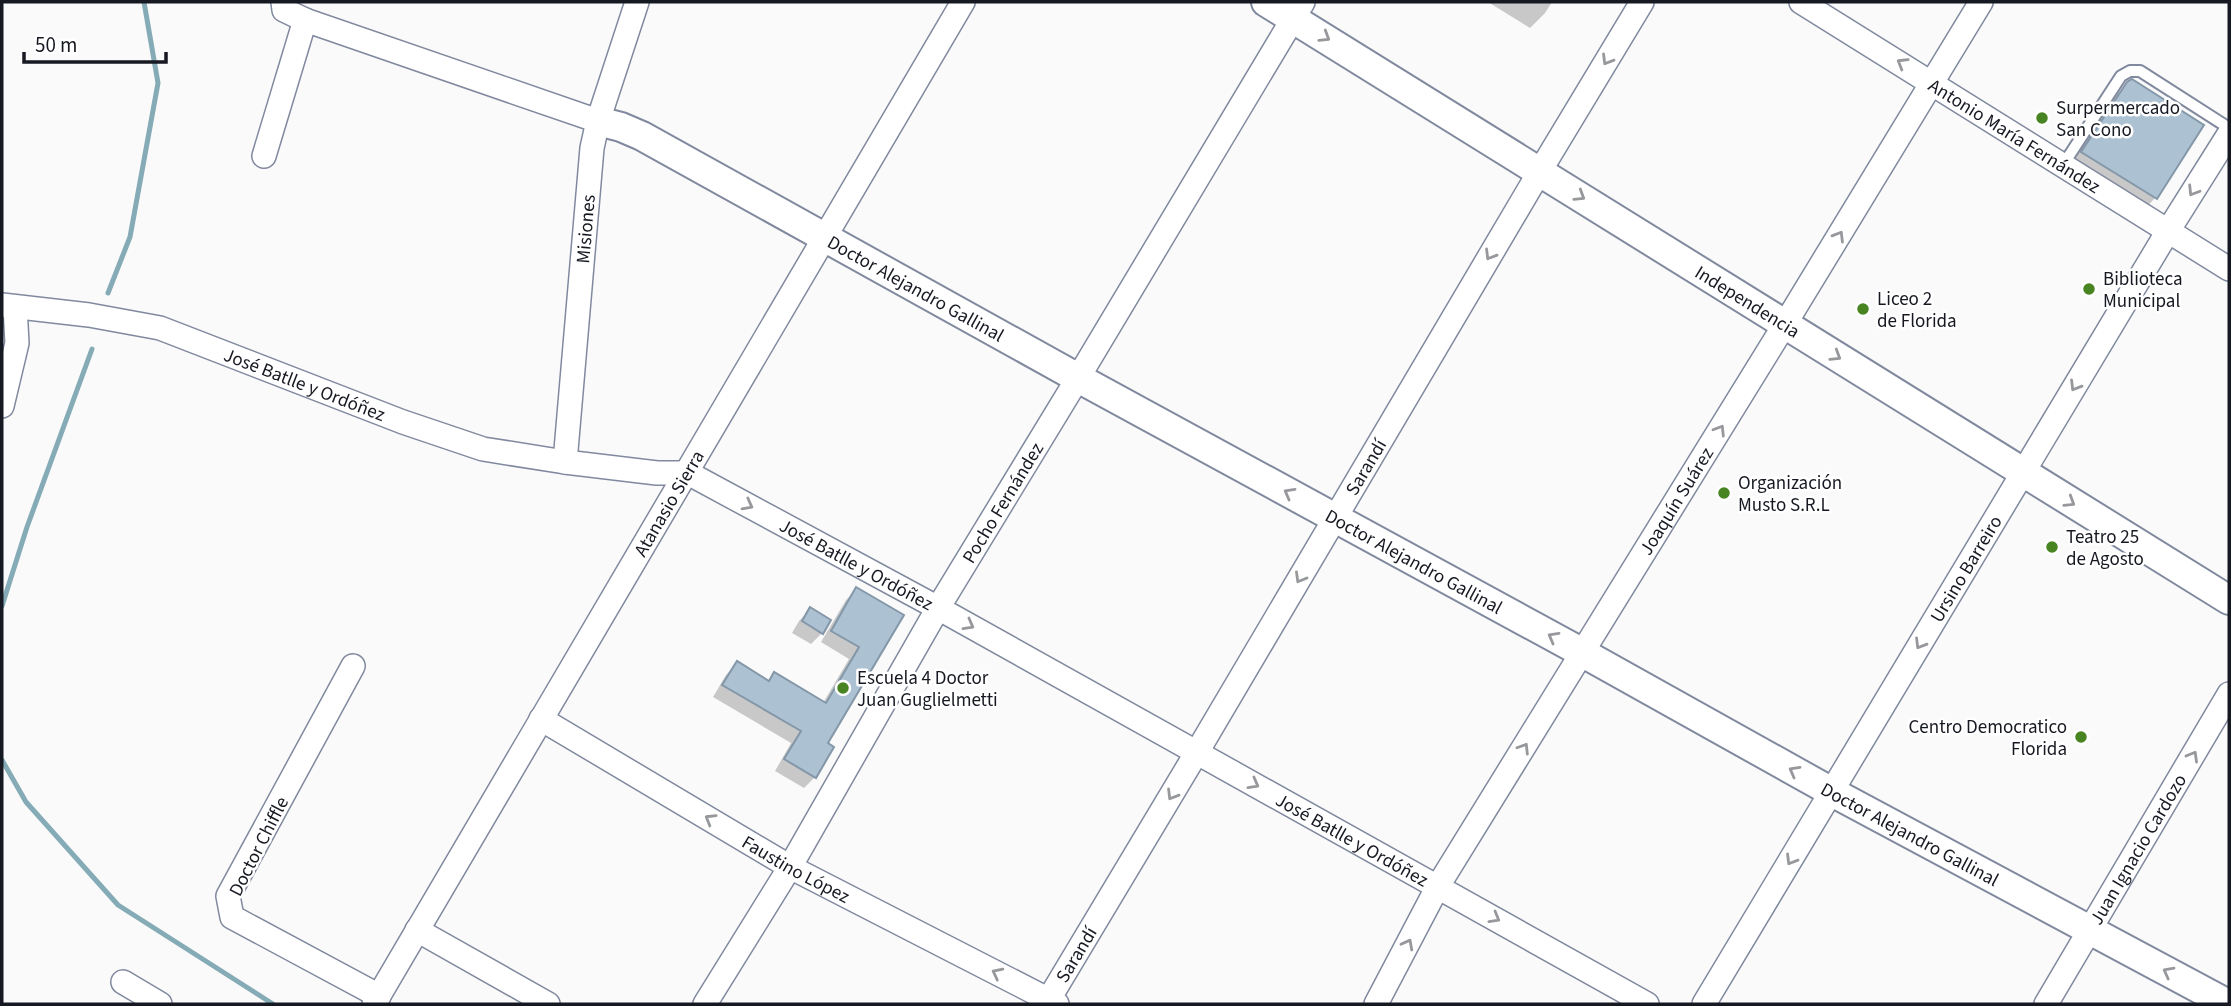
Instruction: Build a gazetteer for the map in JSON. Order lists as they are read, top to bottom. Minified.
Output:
{"streets":{"street":["Antonio María Fernández","Misiones","Doctor Alejandro Gallinal","Independencia","José Batlle y Ordóñez","Sarandí","Pocho Fernández","Joaquín Suárez","Atanasio Sierra","Ursino Barreiro","Doctor Chiffle","Juan Ignacio Cardozo","Faustino López"]},"crossings":[["Antonio María Fernández","Joaquín Suárez"],["Antonio María Fernández","Ursino Barreiro"],["Misiones","Doctor Alejandro Gallinal"],["Misiones","José Batlle y Ordóñez"],["Doctor Alejandro Gallinal","Sarandí"],["Doctor Alejandro Gallinal","Pocho Fernández"],["Doctor Alejandro Gallinal","Joaquín Suárez"],["Doctor Alejandro Gallinal","Atanasio Sierra"],["Doctor Alejandro Gallinal","Ursino Barreiro"],["Doctor Alejandro Gallinal","Juan Ignacio Cardozo"],["Independencia","Sarandí"],["Independencia","Pocho Fernández"],["Independencia","Joaquín Suárez"],["Independencia","Ursino Barreiro"],["José Batlle y Ordóñez","Sarandí"],["José Batlle y Ordóñez","Pocho Fernández"],["José Batlle y Ordóñez","Joaquín Suárez"],["José Batlle y Ordóñez","Atanasio Sierra"],["Sarandí","Faustino López"],["Pocho Fernández","Faustino López"],["Atanasio Sierra","Doctor Chiffle"],["Atanasio Sierra","Faustino López"]],"one_way":["Doctor Alejandro Gallinal","Independencia","José Batlle y Ordóñez","Sarandí","Joaquín Suárez","Ursino Barreiro","Juan Ignacio Cardozo","Faustino López"],"places":["Surpermercado San Cono","Biblioteca Municipal","Liceo 2 de Florida","Organización Musto S.R.L","Teatro 25 de Agosto","Escuela 4 Doctor Juan Guglielmetti","Centro Democratico Florida"],"scale_bar":"50 m"}
